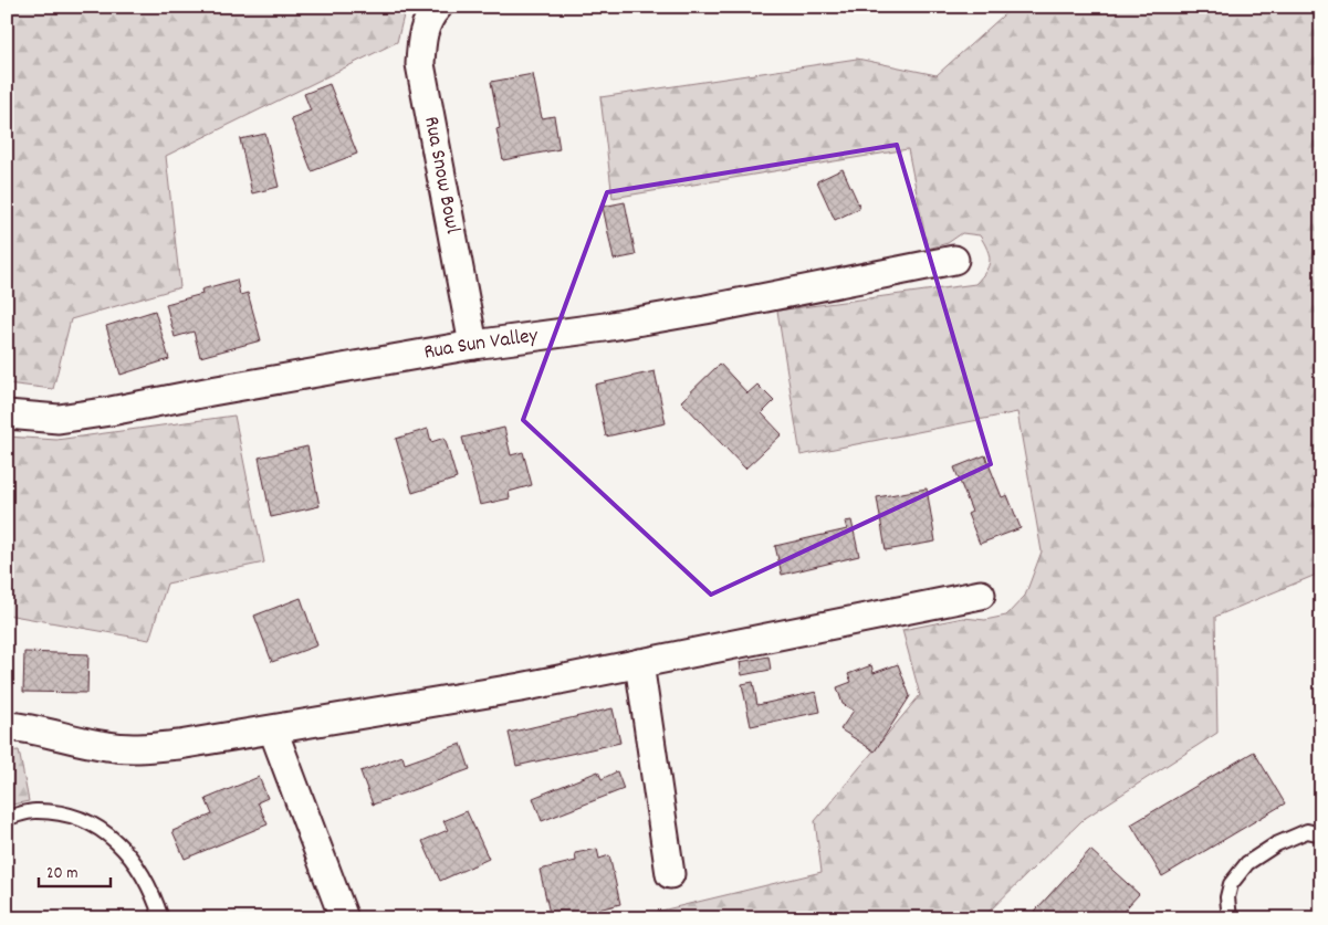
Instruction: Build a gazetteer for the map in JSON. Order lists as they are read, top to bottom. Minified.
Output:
{"streets":{"street":["Rua Snow Bowl","Rua Sun Valley"]},"crossings":[["Rua Snow Bowl","Rua Sun Valley"]],"scale_bar":"20 m"}
